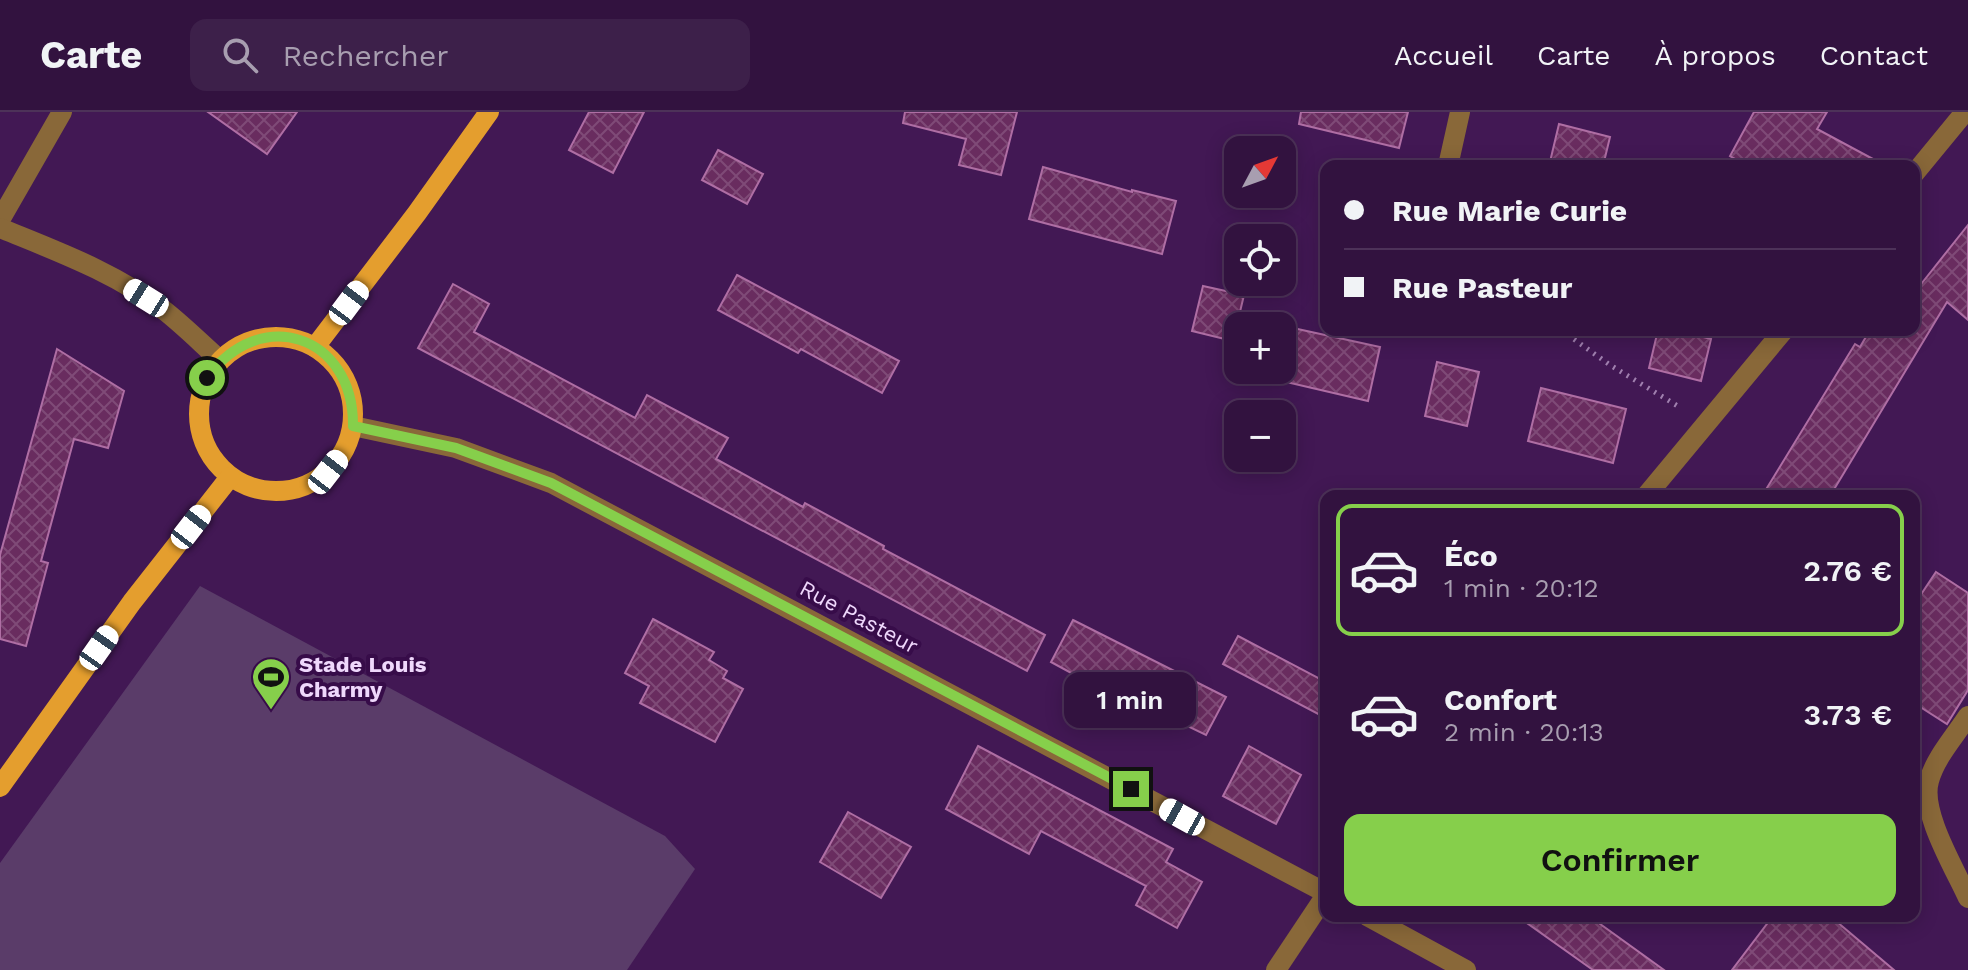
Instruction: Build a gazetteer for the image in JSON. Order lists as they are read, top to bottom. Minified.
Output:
{"streets":{"street":["Rue Pasteur"]},"places":{"sports":["Stade Louis Charmy"]},"north":"top right","page":{"header":"Carte","search":"Rechercher","nav":["Accueil","Carte","À propos","Contact"],"map_buttons":["+","−"],"banner":["Rue Marie Curie","Rue Pasteur"],"list":[{"name":"Éco","note":"1 min · 20:12","value":"2.76 €"},{"name":"Confort","note":"2 min · 20:13","value":"3.73 €"}],"bubble":"1 min","buttons":"Confirmer"}}
